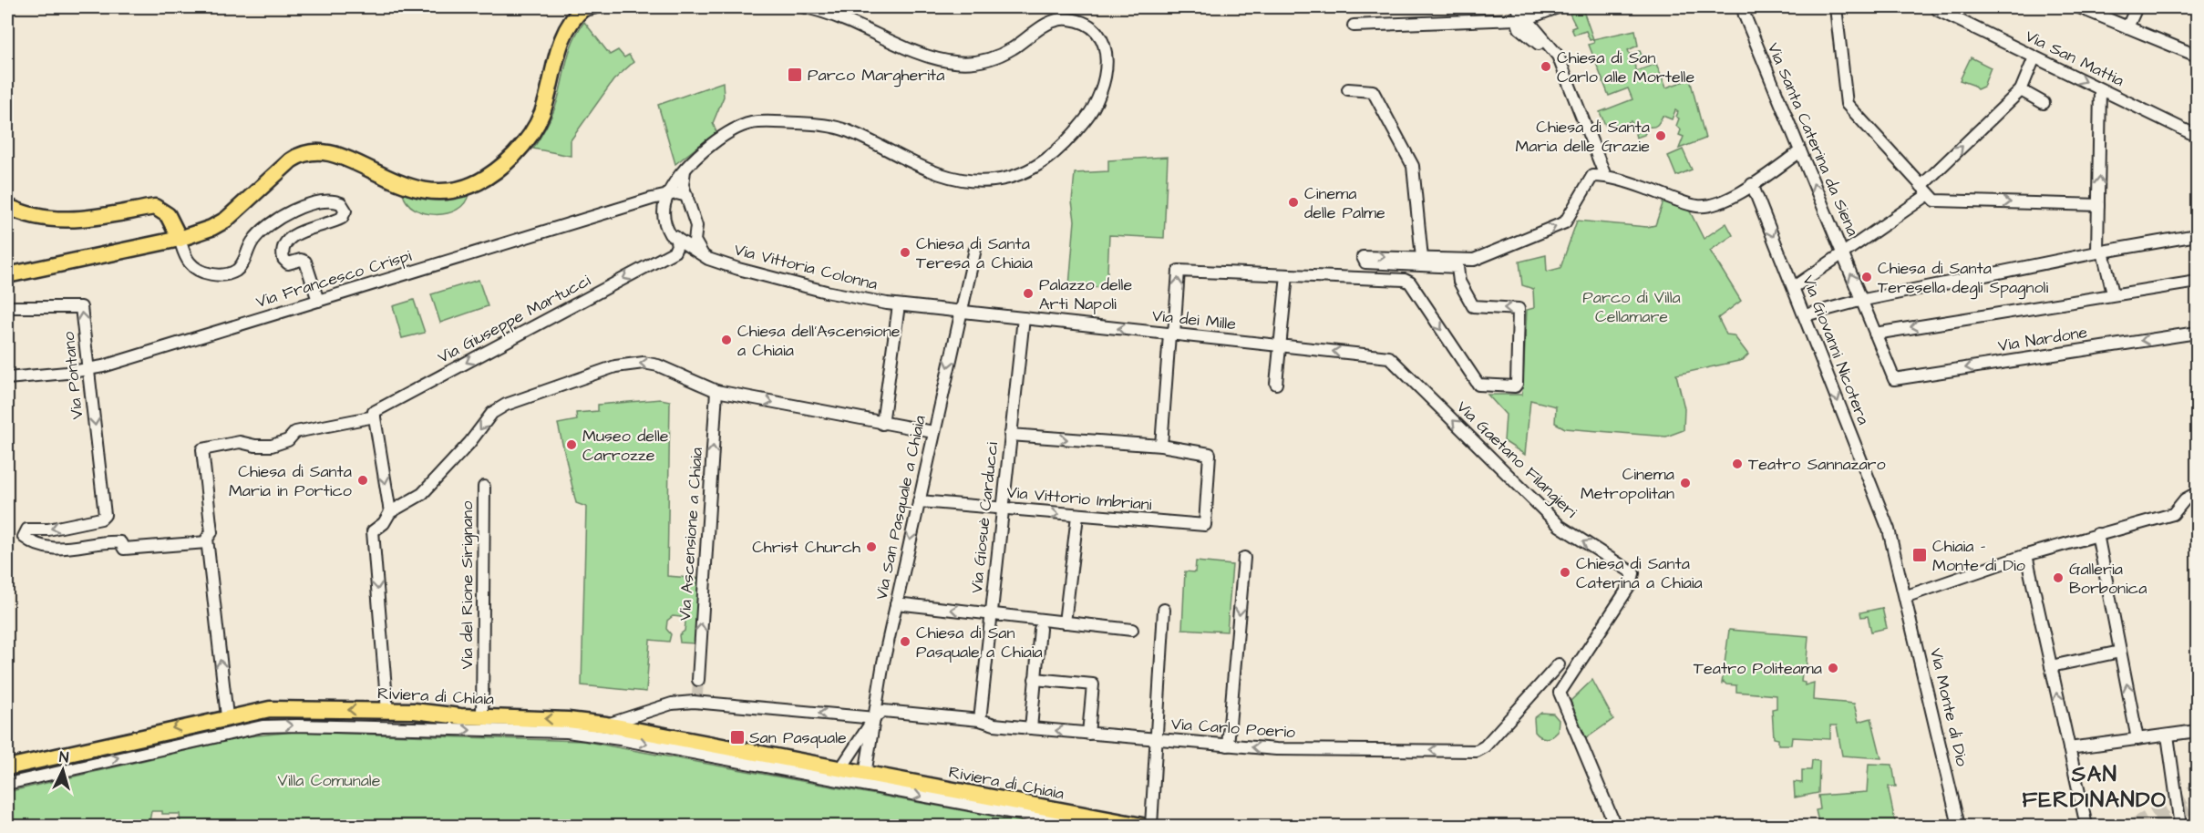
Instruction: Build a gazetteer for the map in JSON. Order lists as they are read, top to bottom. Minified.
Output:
{"streets":{"main road":["Riviera di Chiaia"],"street":["Via San Mattia","Via Santa Caterina da Siena","Via Vittoria Colonna","Via Francesco Crispi","Via Giuseppe Martucci","Via dei Mille","Via Nardone","Via Giovanni Nicotera","Via Pontano","Via Gaetano Filangieri","Via Vittorio Imbriani","Via San Pasquale a Chiaia","Via Giosuè Carducci","Via Ascensione a Chiaia","Via del Rione Sirignano","Via Monte di Dio","Via Carlo Poerio"]},"crossings":[["Via Santa Caterina da Siena","Via Nardone"],["Via Vittoria Colonna","Via Francesco Crispi"],["Via Vittoria Colonna","Via Giuseppe Martucci"],["Via Vittoria Colonna","Via dei Mille"],["Via Francesco Crispi","Via Giuseppe Martucci"],["Via Francesco Crispi","Via Pontano"],["Via Giuseppe Martucci","Via Pontano"],["Via dei Mille","Via Gaetano Filangieri"],["Via dei Mille","Via San Pasquale a Chiaia"],["Via dei Mille","Via Giosuè Carducci"],["Via Giovanni Nicotera","Via Monte di Dio"],["Via Vittorio Imbriani","Via San Pasquale a Chiaia"],["Via Vittorio Imbriani","Via Giosuè Carducci"],["Via San Pasquale a Chiaia","Riviera di Chiaia"],["Via San Pasquale a Chiaia","Via Carlo Poerio"],["Via Giosuè Carducci","Via Carlo Poerio"],["Via del Rione Sirignano","Riviera di Chiaia"],["Riviera di Chiaia","Via Carlo Poerio"]],"one_way":["Via Giuseppe Martucci","Via dei Mille","Via Giovanni Nicotera","Via Gaetano Filangieri","Via Ascensione a Chiaia","Via Carlo Poerio"],"districts":["SAN FERDINANDO"],"parks":["Parco di Villa Cellamare","Villa Comunale"],"places":{"other":["Chiesa di San Carlo alle Mortelle","Chiesa di Santa Maria delle Grazie","Cinema delle Palme","Chiesa di Santa Teresa a Chiaia","Chiesa di Santa Teresella degli Spagnoli","Palazzo delle Arti Napoli","Chiesa dell'Ascensione a Chiaia","Museo delle Carrozze","Teatro Sannazaro","Chiesa di Santa Maria in Portico","Cinema Metropolitan","Christ Church","Chiesa di Santa Caterina a Chiaia","Galleria Borbonica","Chiesa di San Pasquale a Chiaia","Teatro Politeama"],"transit":["Parco Margherita","Chiaia - Monte di Dio","San Pasquale"]},"north":"top"}
